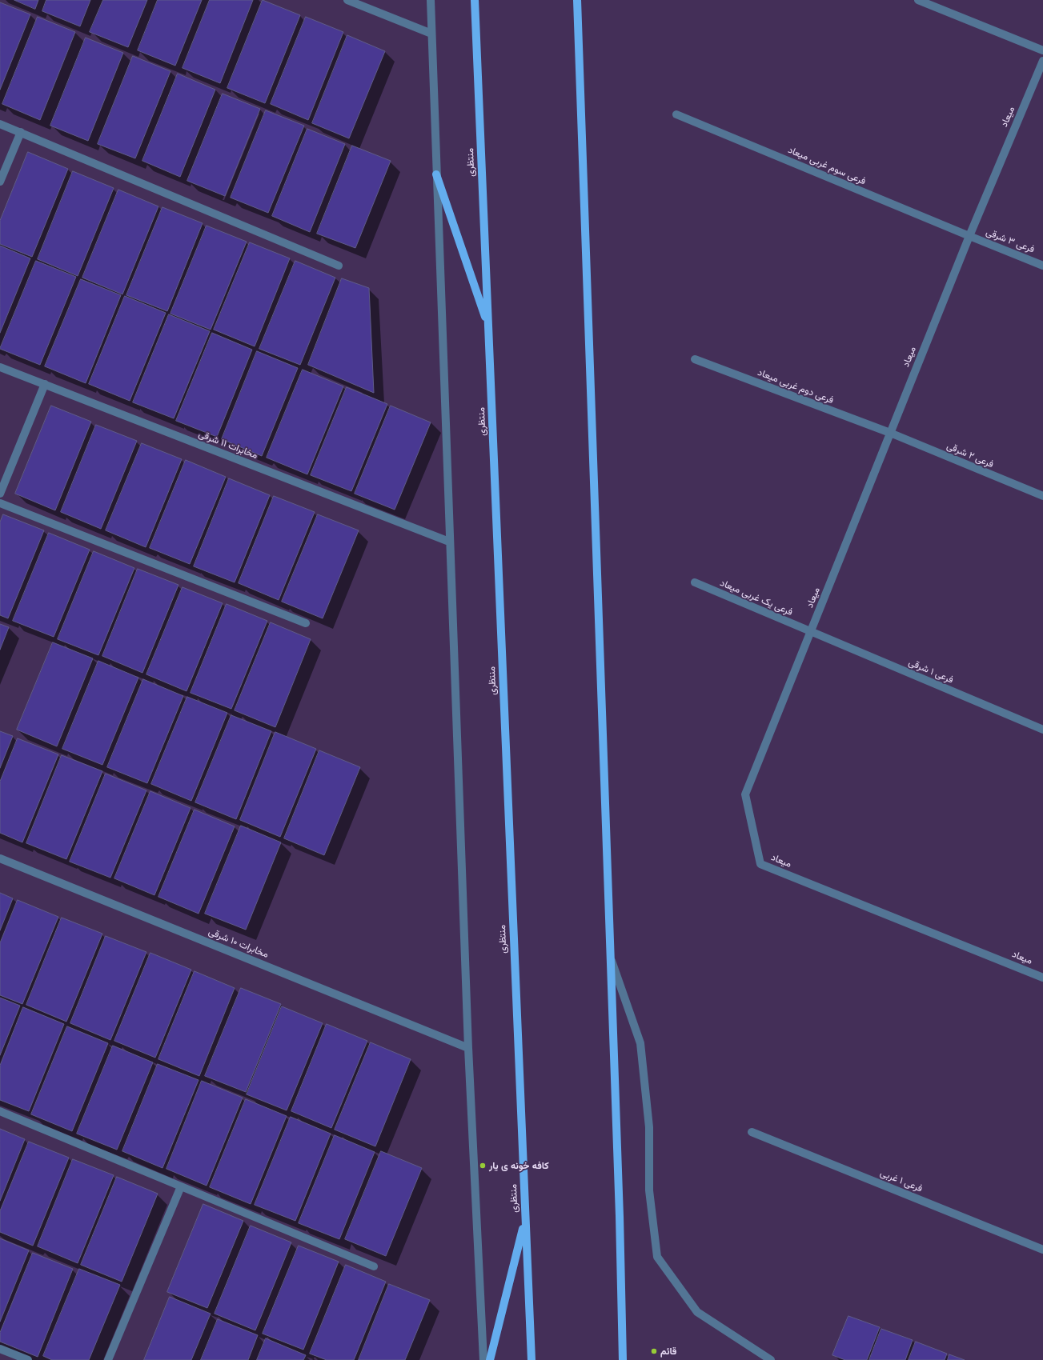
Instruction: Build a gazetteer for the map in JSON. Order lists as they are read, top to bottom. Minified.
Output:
{"streets":{"main road":["منتظری"],"street":["میعاد","فرعی سوم غربی میعاد","فرعی ۳ شرقی","فرعی دوم غربی میعاد","مخابرات ۱۱ شرقی","فرعی ۲ شرقی","فرعی یک غربی میعاد","فرعی ۱ شرقی","مخابرات ۱۰ شرقی","فرعی ۱ غربی"]},"crossings":[["میعاد","فرعی سوم غربی میعاد"],["میعاد","فرعی ۳ شرقی"],["میعاد","فرعی دوم غربی میعاد"],["میعاد","فرعی ۲ شرقی"],["میعاد","فرعی یک غربی میعاد"],["میعاد","فرعی ۱ شرقی"],["فرعی سوم غربی میعاد","فرعی ۳ شرقی"],["فرعی دوم غربی میعاد","فرعی ۲ شرقی"],["فرعی یک غربی میعاد","فرعی ۱ شرقی"]],"places":["کافه خونه ی یار","قائم"]}
